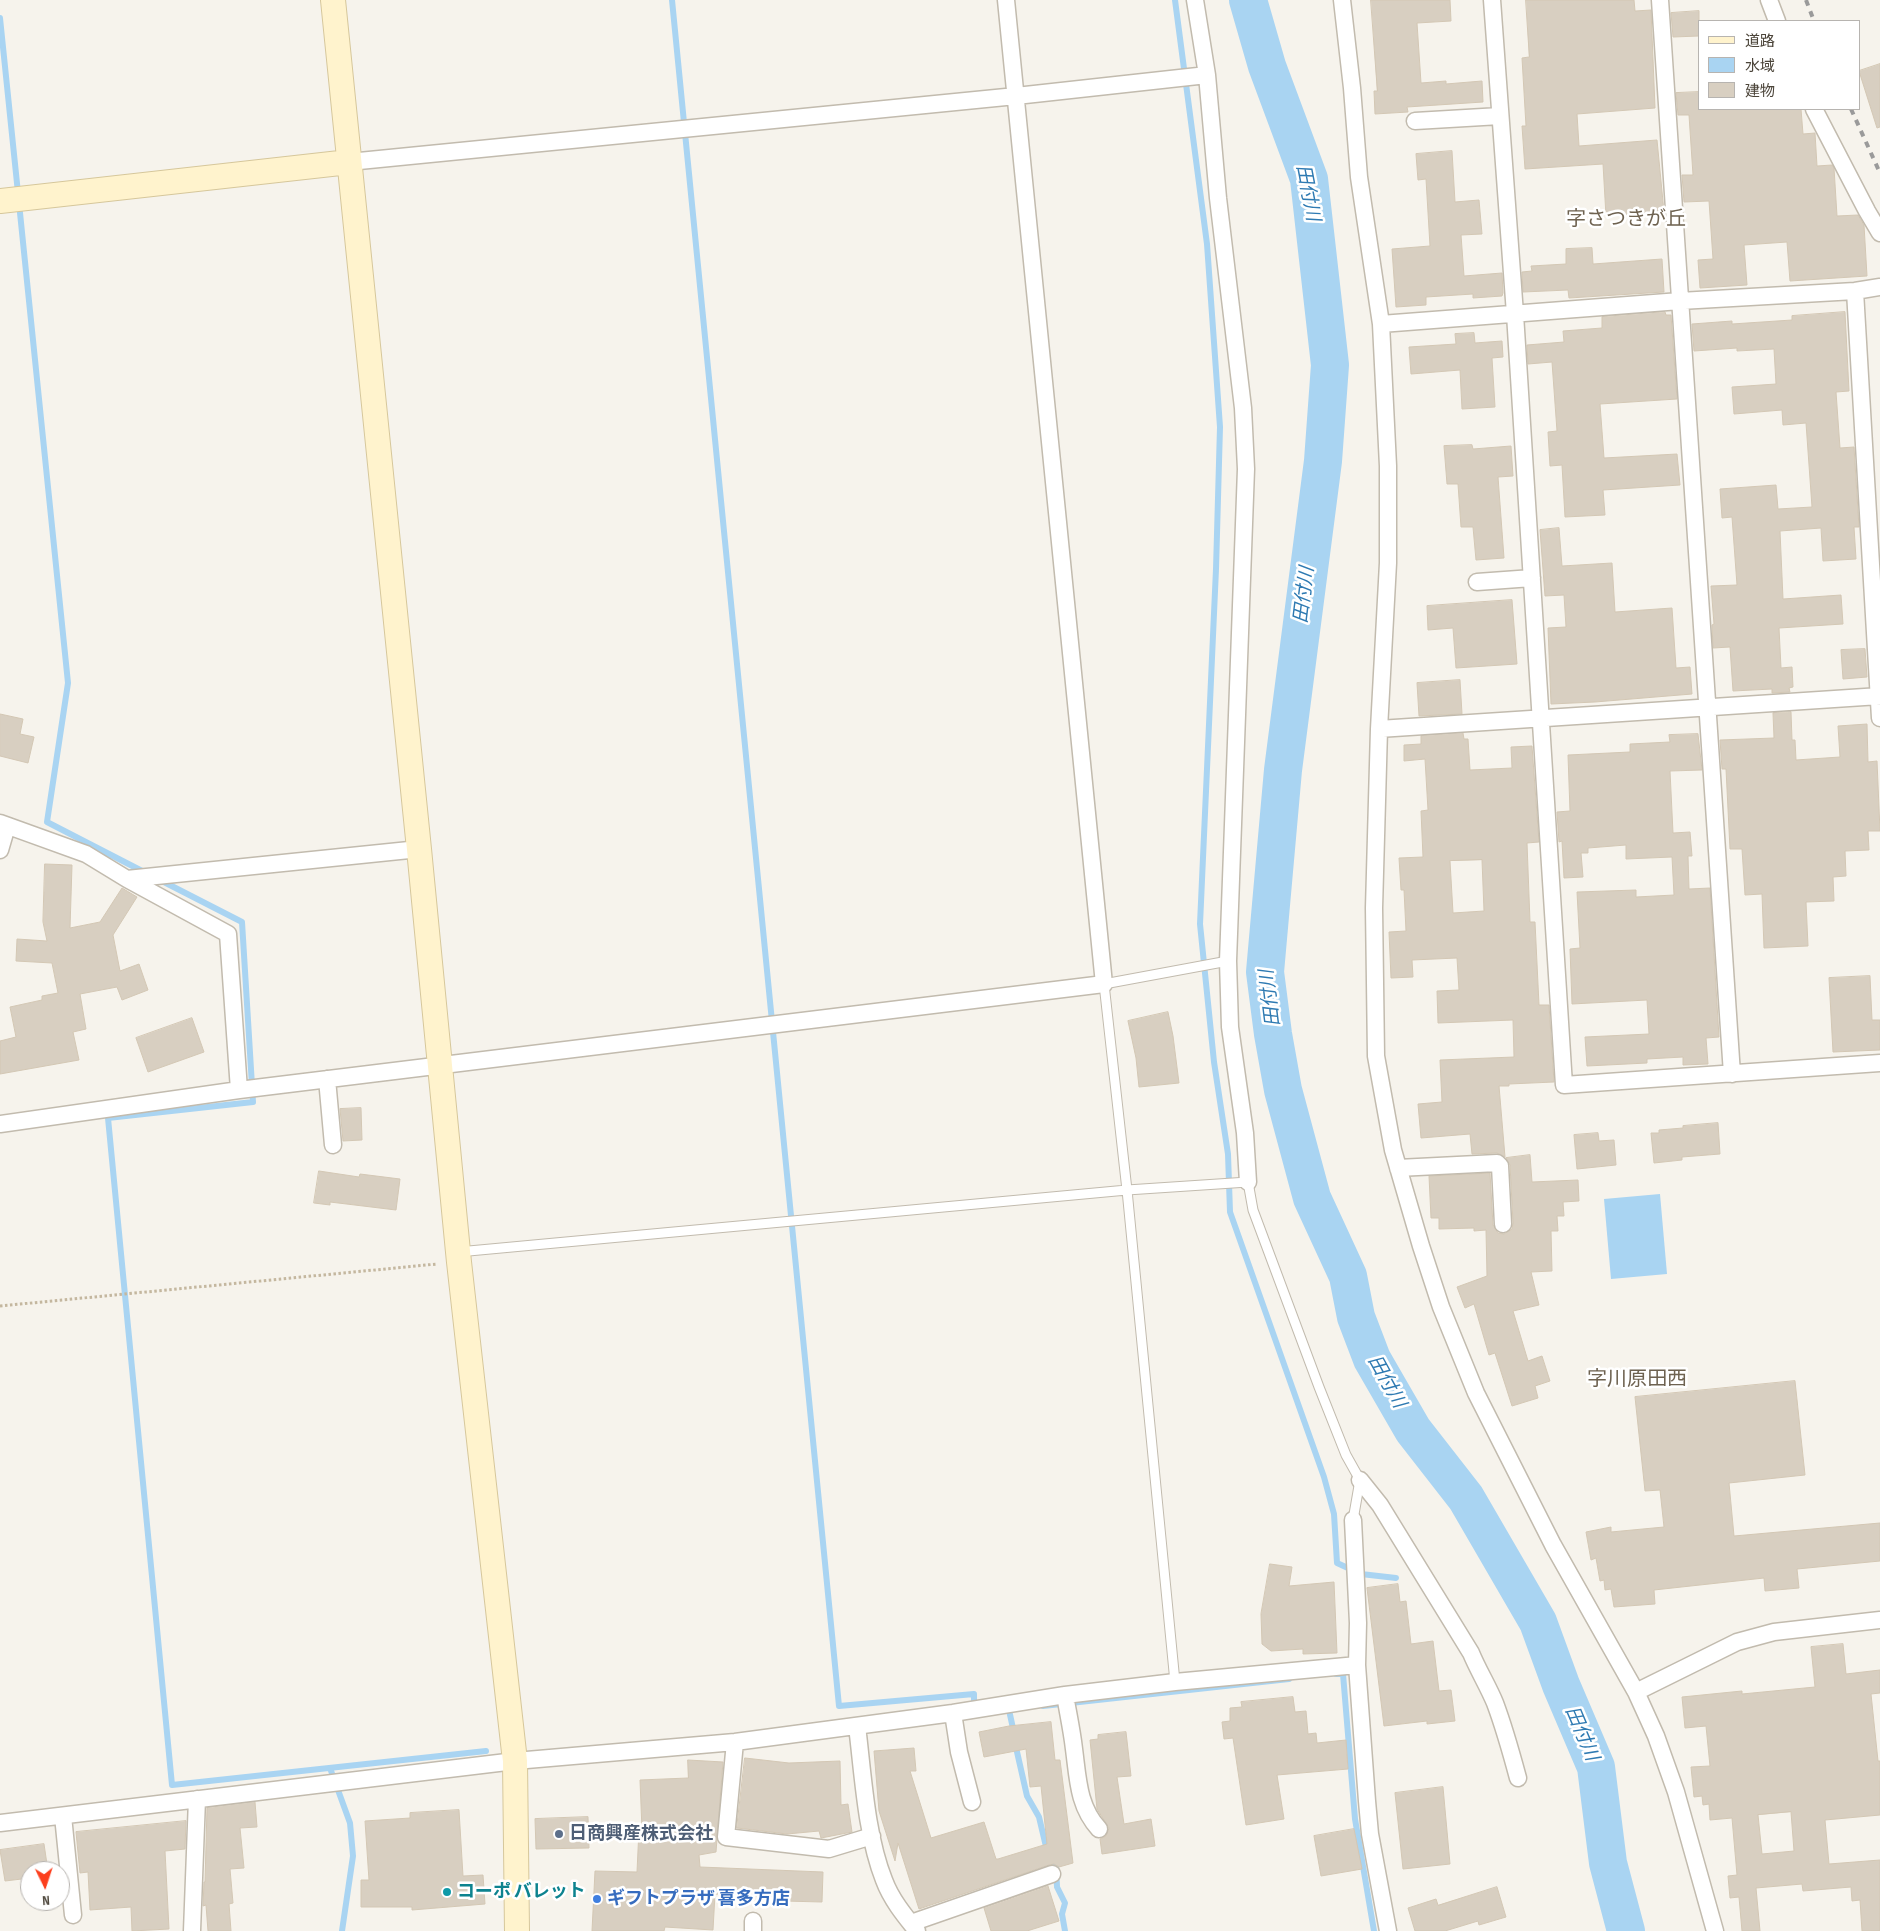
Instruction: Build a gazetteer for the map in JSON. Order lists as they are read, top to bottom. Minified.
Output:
{"districts":["字さつきが丘","字川原田西"],"water":["田付川"],"places":["日商興産株式会社","コーポ バレット","ギフトプラザ 喜多方店"],"legend":["道路","水域","建物"],"north":"bottom"}
